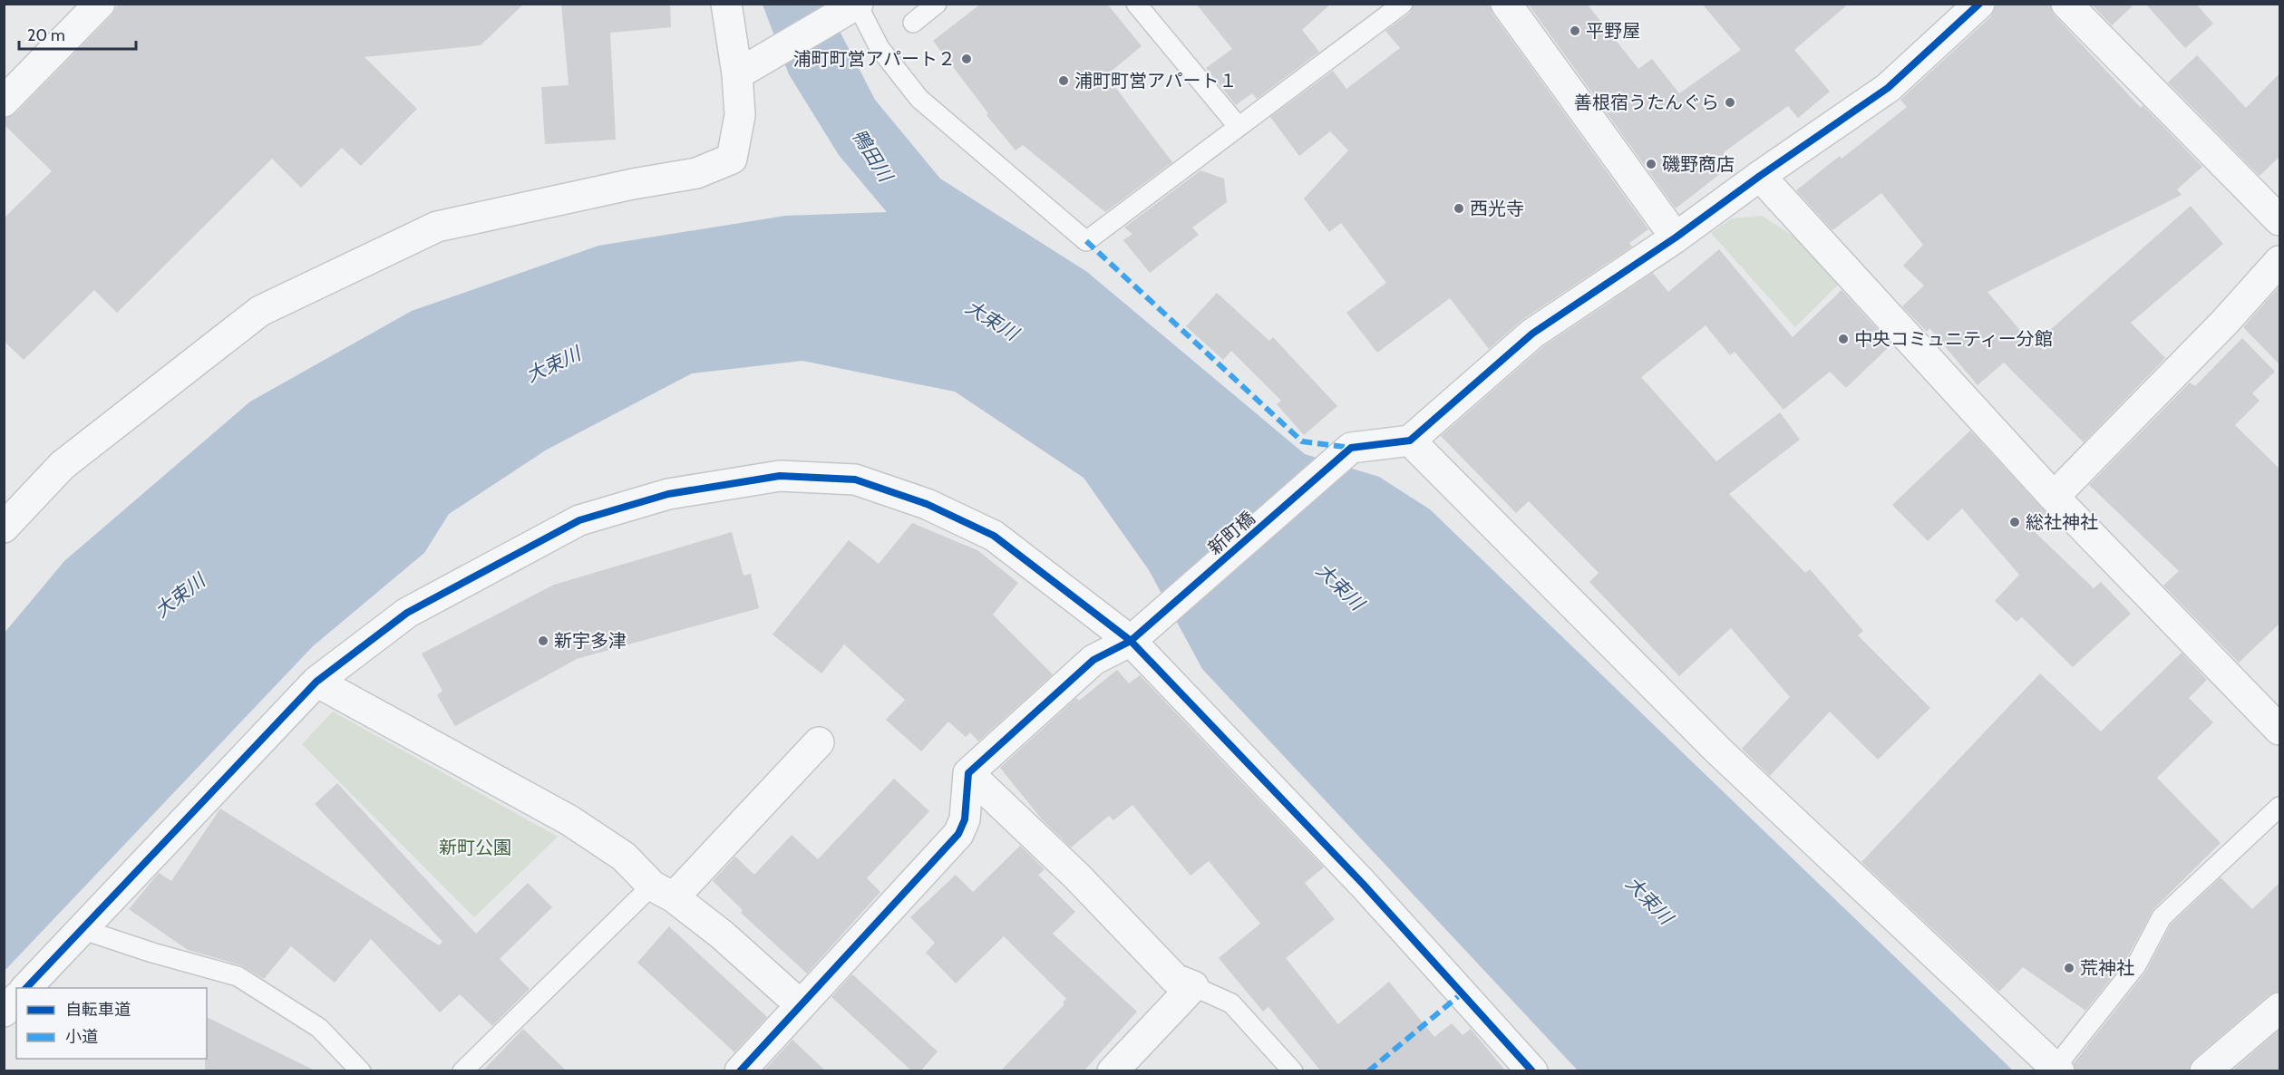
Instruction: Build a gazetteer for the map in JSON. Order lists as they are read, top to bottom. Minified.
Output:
{"streets":{"street":["新町橋"]},"water":["鴨田川","大束川"],"parks":["新町公園"],"places":["平野屋","浦町町営アパート２","浦町町営アパート１","善根宿うたんぐら","磯野商店","西光寺","中央コミュニティー分館","総社神社","新宇多津","荒神社"],"legend":["自転車道","小道"],"scale_bar":"20 m"}
